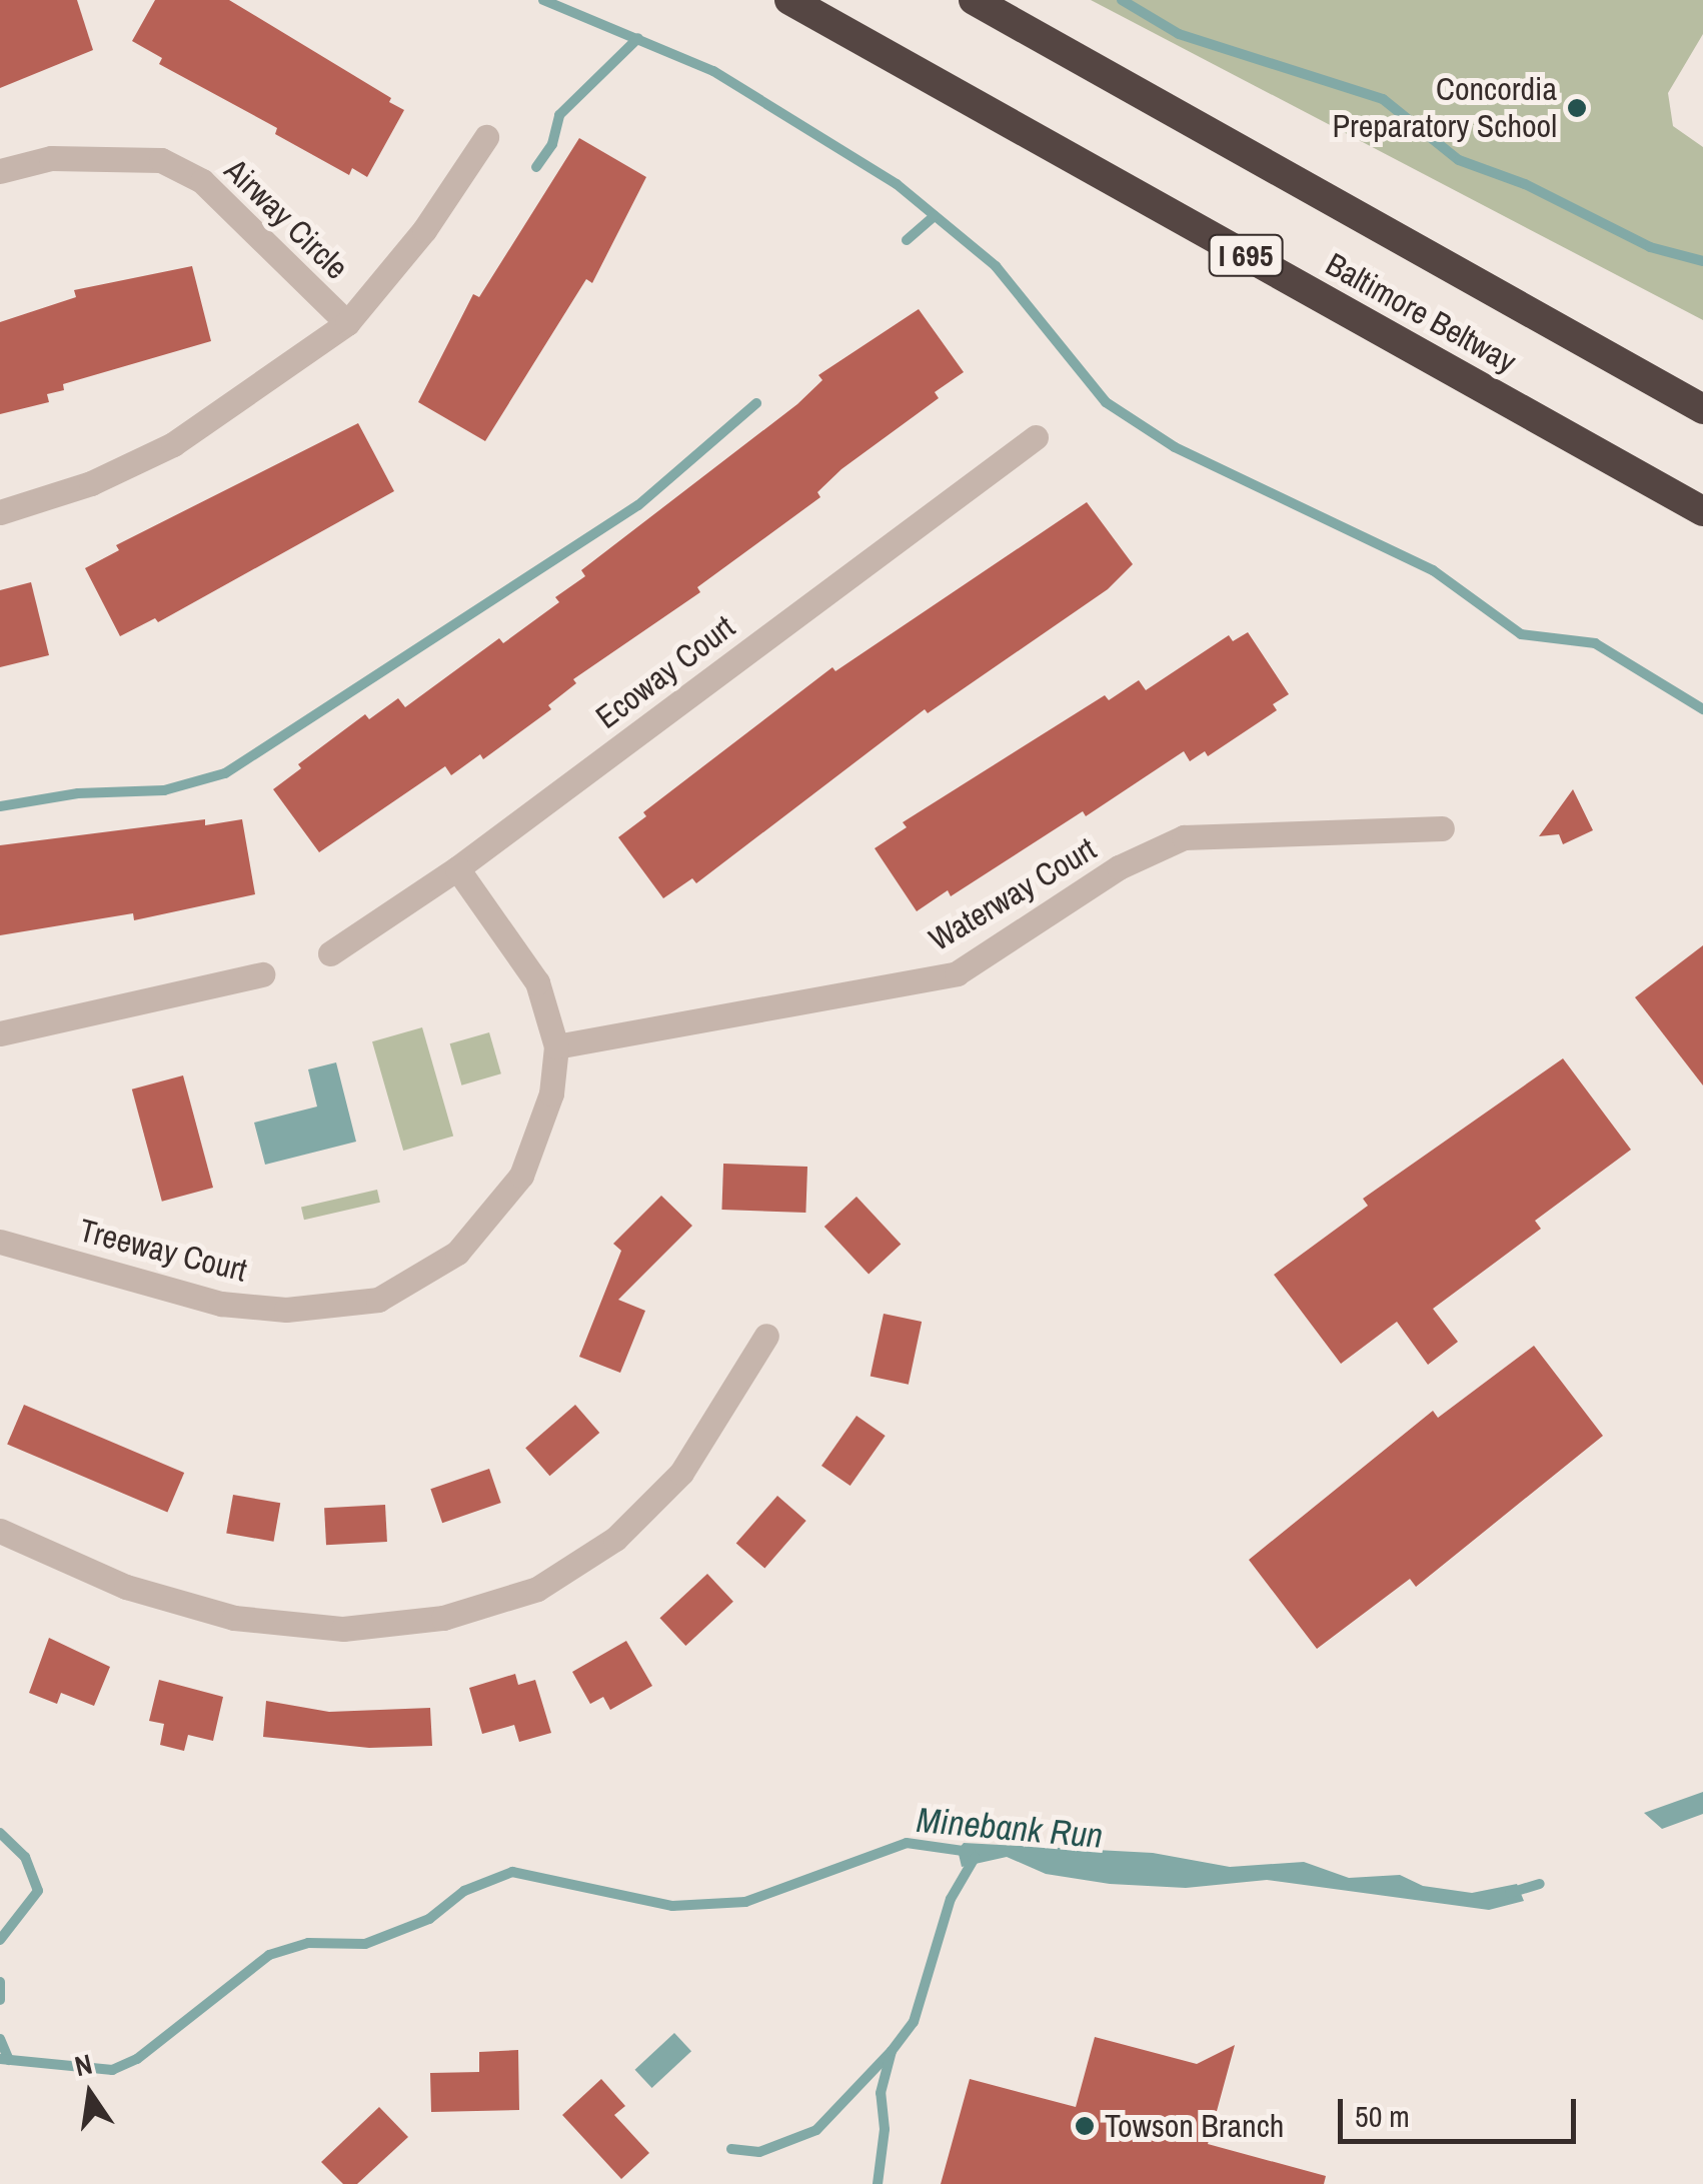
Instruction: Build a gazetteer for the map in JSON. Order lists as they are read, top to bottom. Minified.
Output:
{"streets":{"highway":["I 695","Baltimore Beltway"],"street":["Airway Circle","Ecoway Court","Waterway Court","Treeway Court"]},"crossings":[["Ecoway Court","Treeway Court"],["Waterway Court","Treeway Court"]],"water":["Minebank Run"],"places":["Concordia Preparatory School","Towson Branch"],"scale_bar":"50 m","north":"top"}
